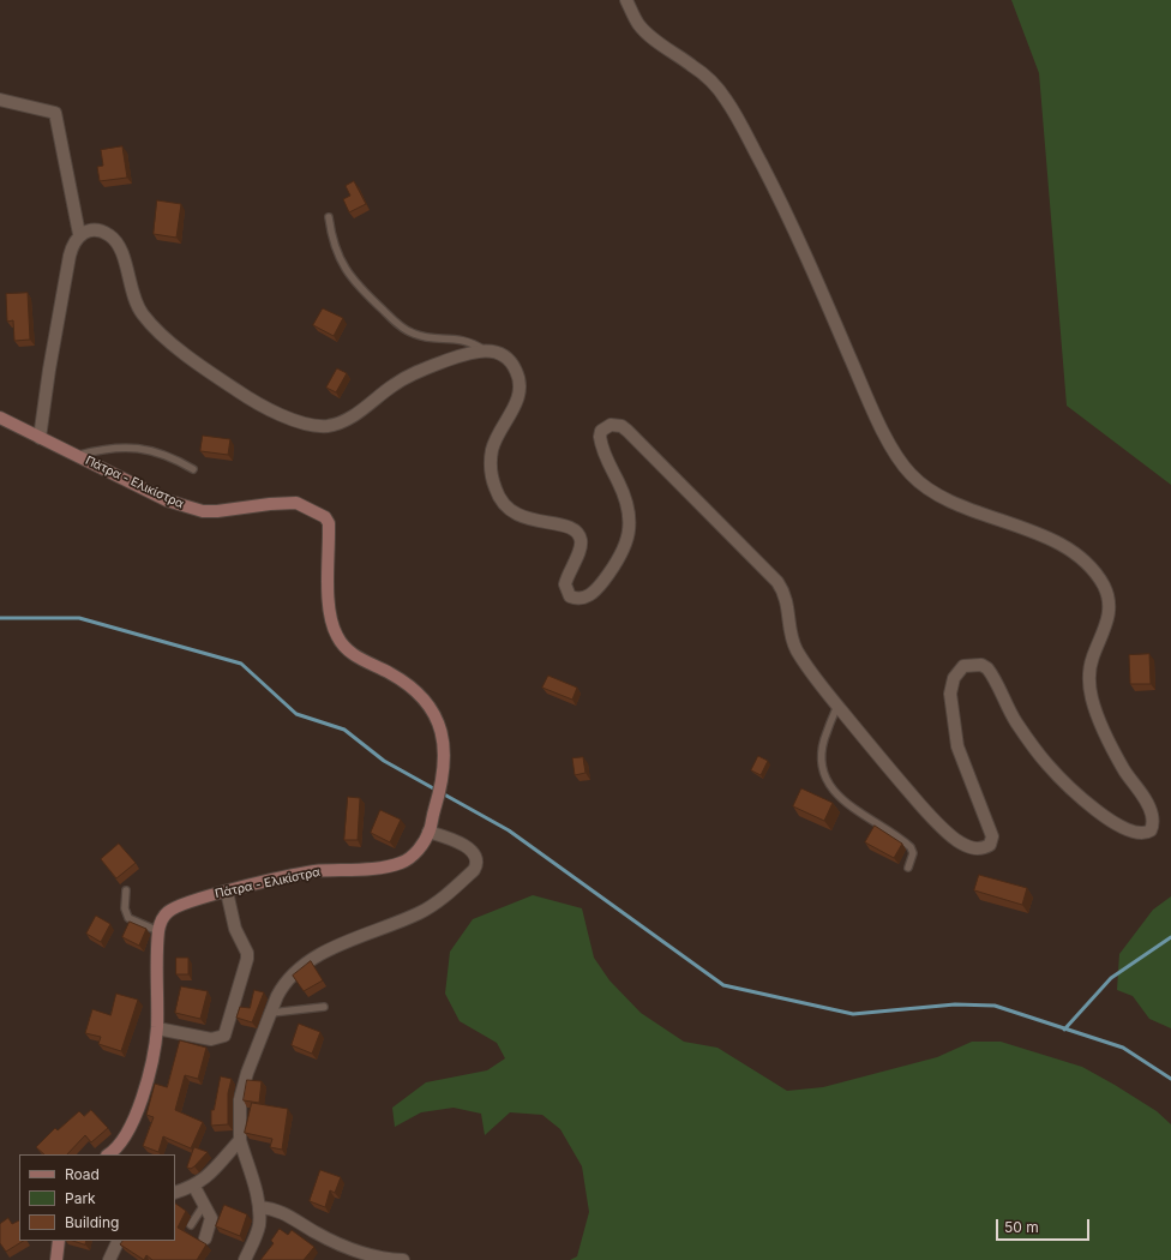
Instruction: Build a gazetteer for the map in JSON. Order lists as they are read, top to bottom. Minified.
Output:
{"streets":{"main road":["Πάτρα - Ελικίστρα"]},"legend":["Road","Park","Building"],"scale_bar":"50 m"}
